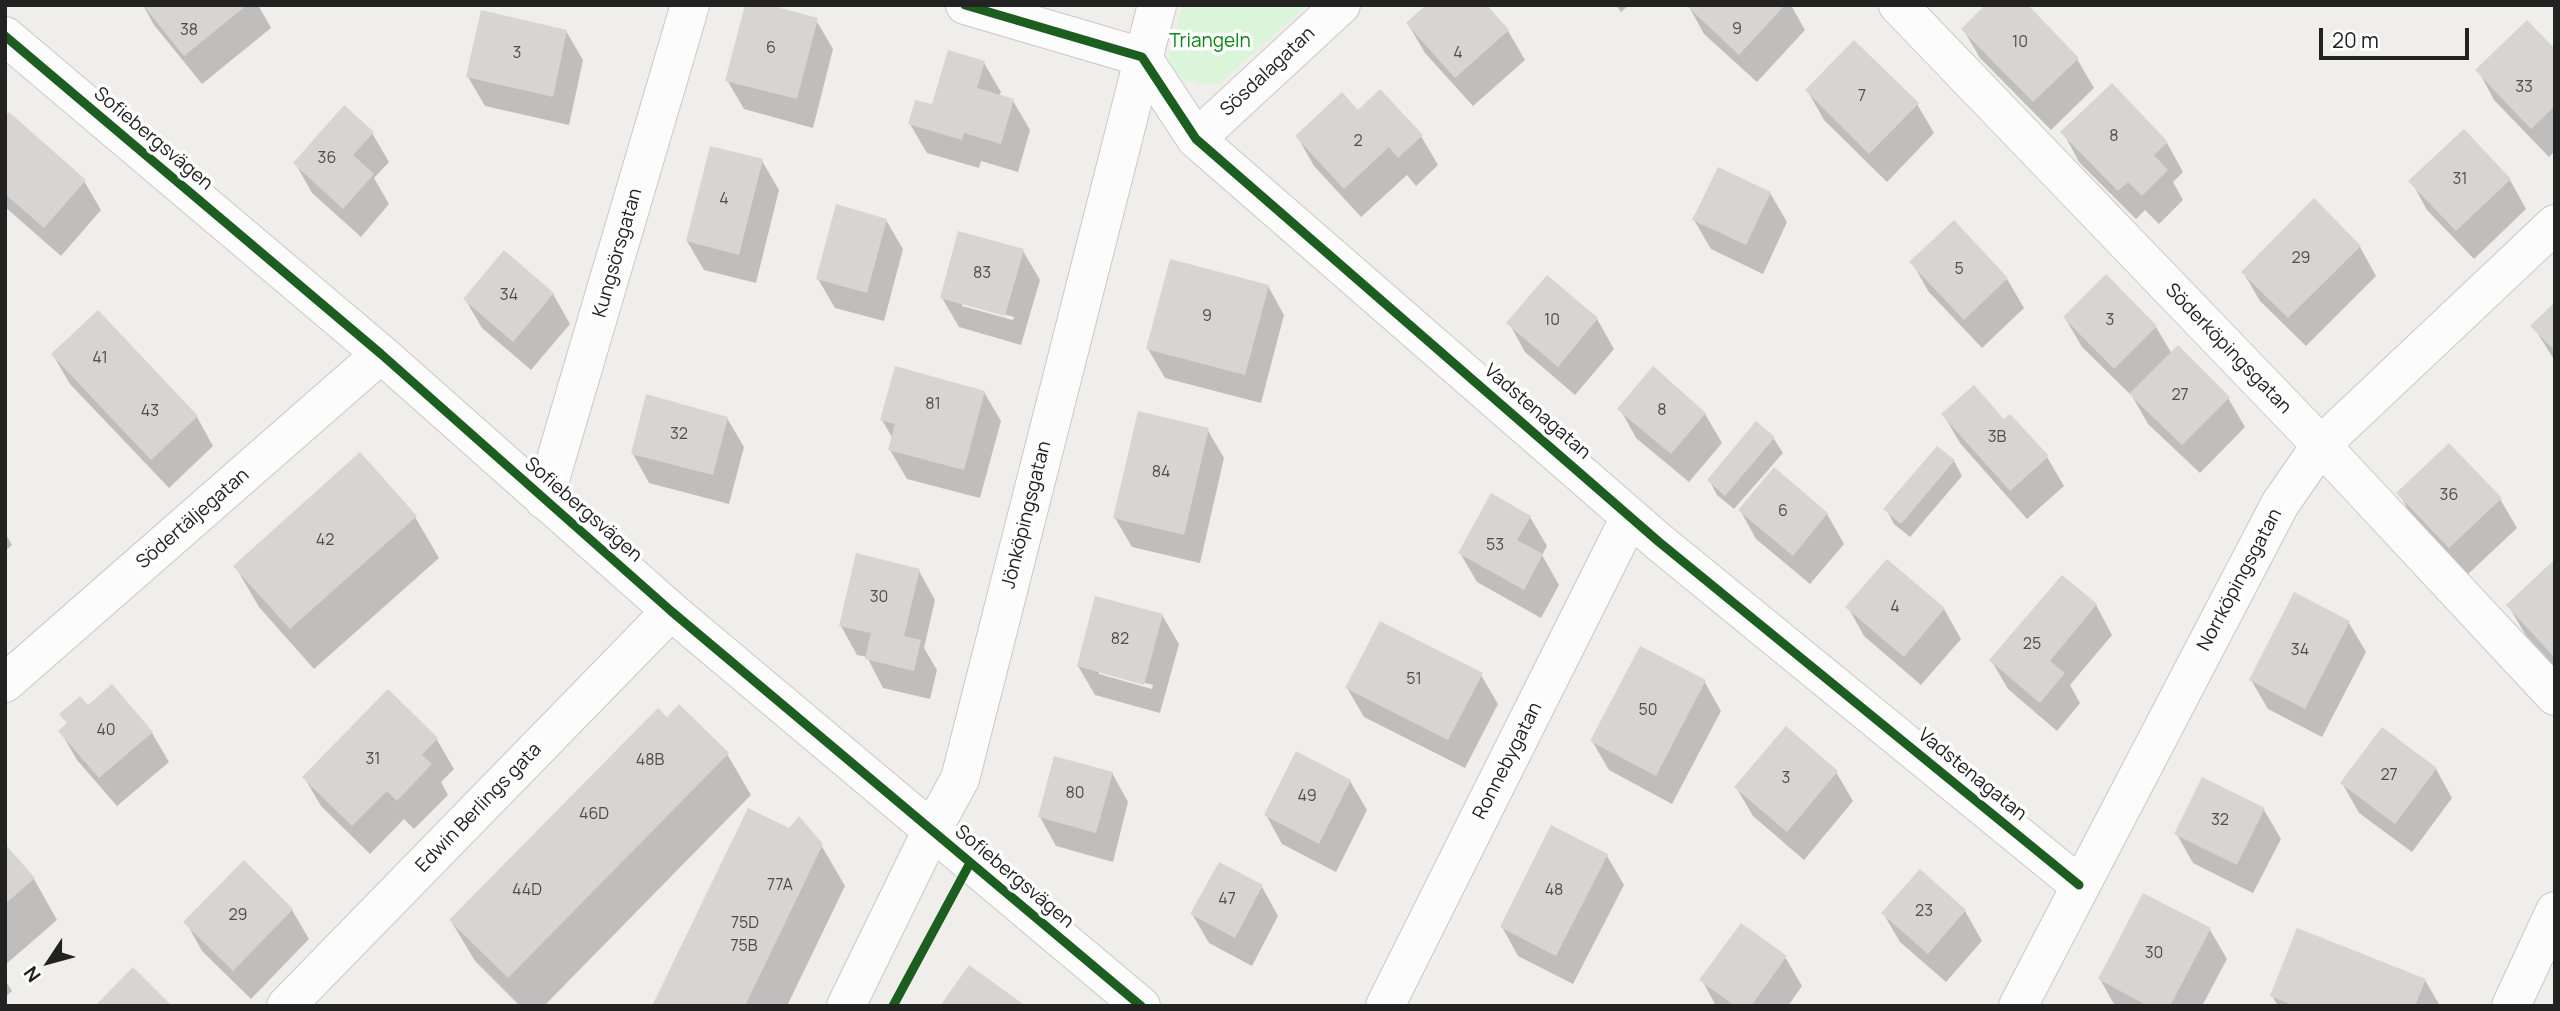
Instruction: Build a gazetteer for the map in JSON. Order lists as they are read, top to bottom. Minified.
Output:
{"streets":{"street":["Sösdalagatan","Sofiebergsvägen","Kungsörsgatan","Söderköpingsgatan","Vadstenagatan","Jönköpingsgatan","Södertäljegatan","Norrköpingsgatan","Ronnebygatan","Edwin Berlings gata"]},"crossings":[["Sösdalagatan","Vadstenagatan"],["Sofiebergsvägen","Kungsörsgatan"],["Sofiebergsvägen","Jönköpingsgatan"],["Sofiebergsvägen","Södertäljegatan"],["Sofiebergsvägen","Edwin Berlings gata"],["Söderköpingsgatan","Norrköpingsgatan"],["Vadstenagatan","Jönköpingsgatan"],["Vadstenagatan","Norrköpingsgatan"],["Vadstenagatan","Ronnebygatan"]],"parks":["Triangeln"],"house_numbers":["9","38","10","6","3","4","33","7","8","2","36","31","4","29","5","83","34","9","10","3","41","27","81","8","43","32","3B","84","36","6","42","53","30","4","82","25","34","51","50","40","31","48B","27","3","80","49","46D","32","77A","44D","48","47","23","29","75D","75B","30"],"scale_bar":"20 m","north":"bottom left"}
